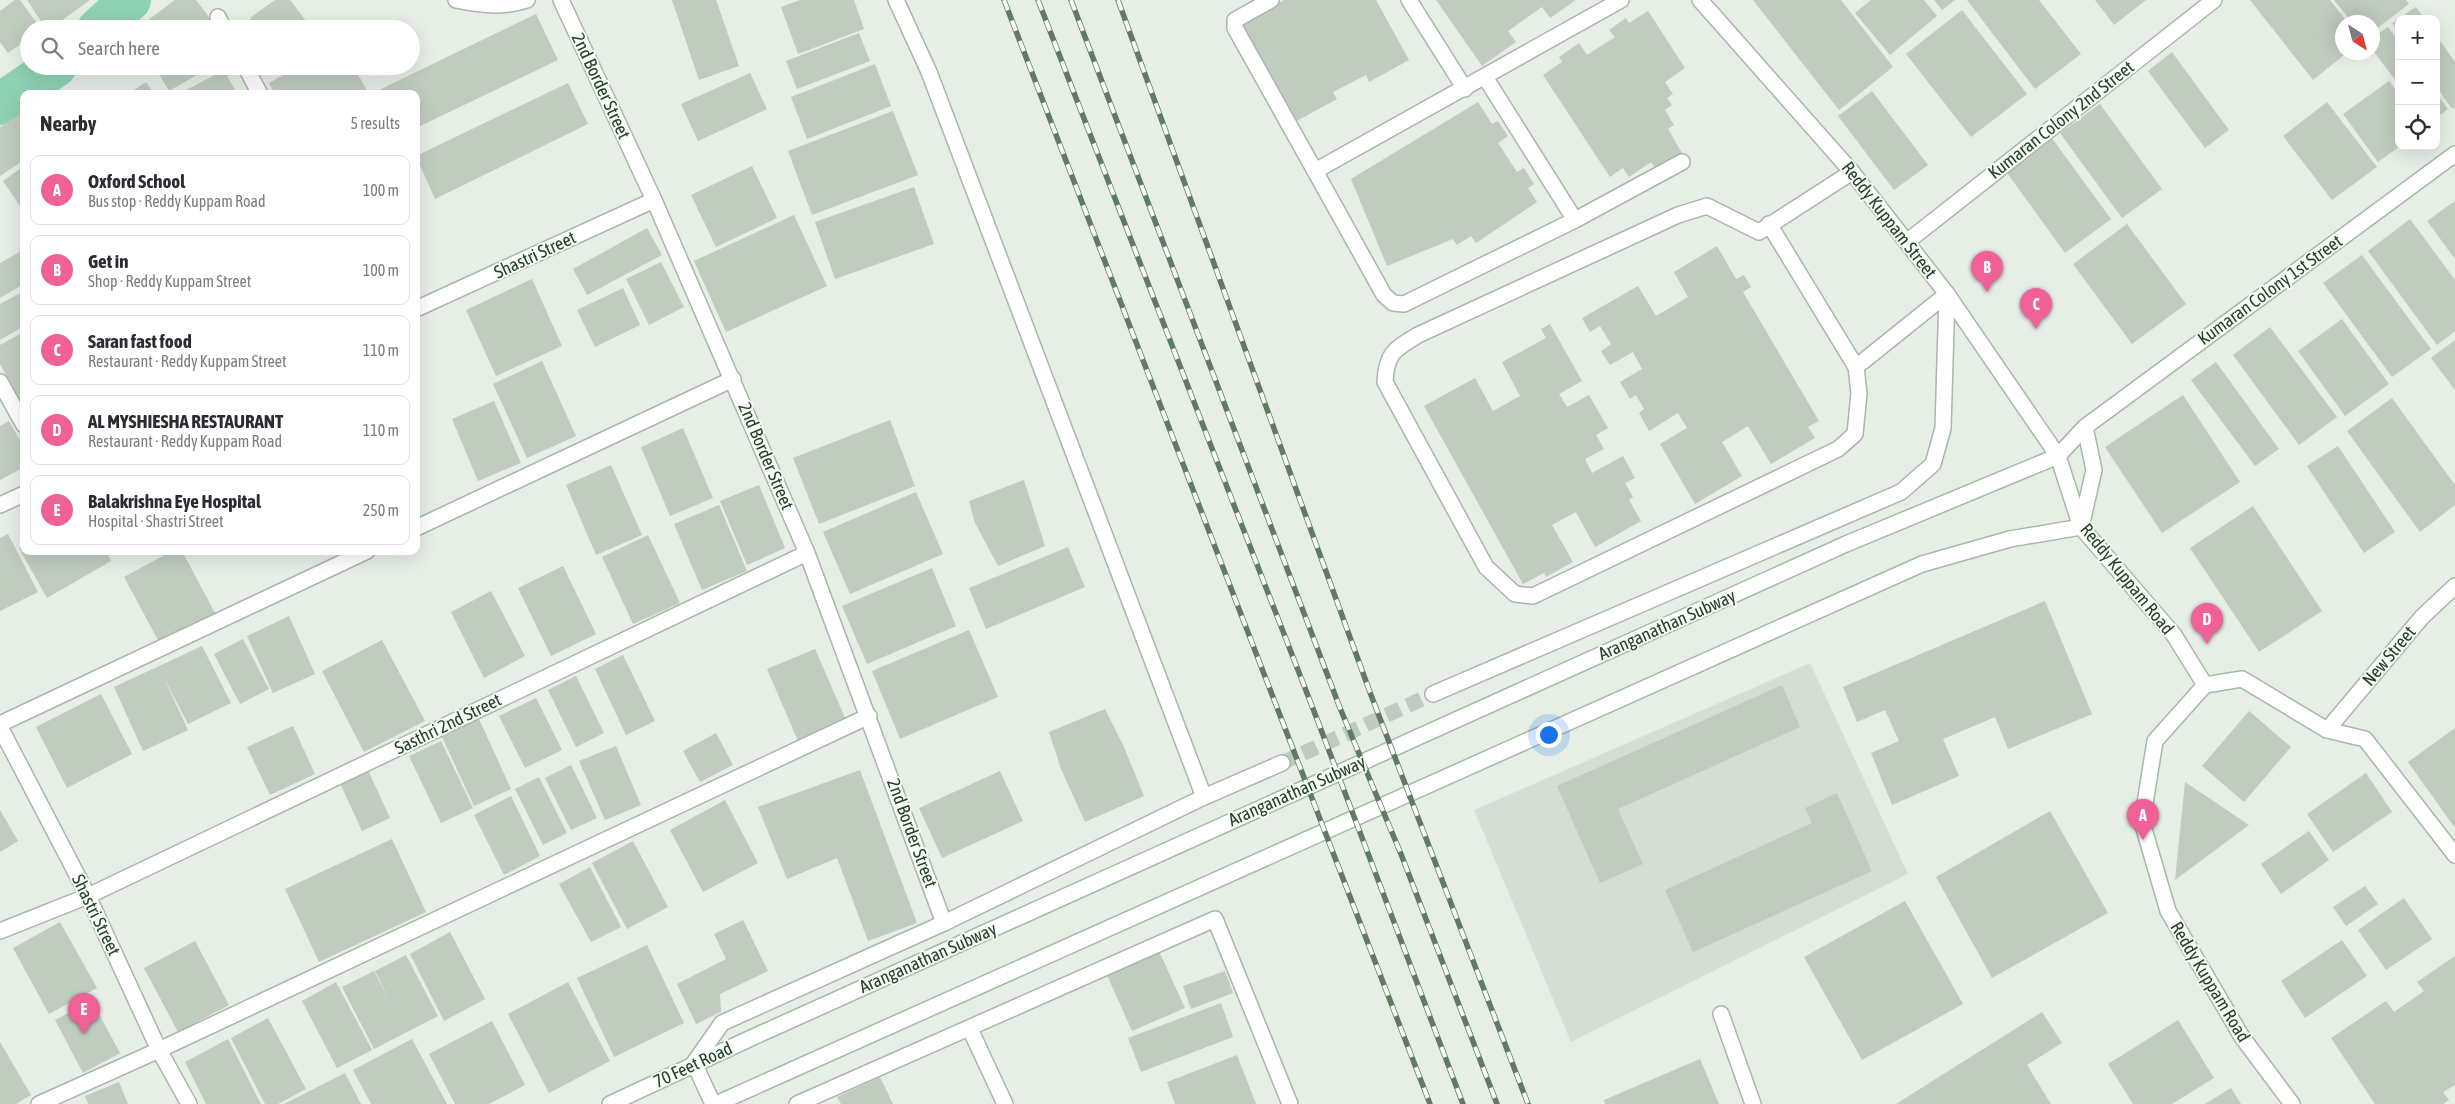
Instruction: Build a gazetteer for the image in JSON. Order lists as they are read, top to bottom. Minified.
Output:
{"streets":{"street":["2nd Border Street","Kumaran Colony 2nd Street","Reddy Kuppam Street","Shastri Street","Kumaran Colony 1st Street","Reddy Kuppam Road","Aranganathan Subway","New Street","Sasthri 2nd Street","70 Feet Road"]},"crossings":[["2nd Border Street","Shastri Street"],["2nd Border Street","Sasthri 2nd Street"],["Kumaran Colony 2nd Street","Reddy Kuppam Street"],["Reddy Kuppam Street","Kumaran Colony 1st Street"],["Reddy Kuppam Street","Reddy Kuppam Road"],["Reddy Kuppam Street","Aranganathan Subway"],["Shastri Street","Sasthri 2nd Street"],["Kumaran Colony 1st Street","Reddy Kuppam Road"],["Kumaran Colony 1st Street","Aranganathan Subway"],["Reddy Kuppam Road","Aranganathan Subway"],["Aranganathan Subway","70 Feet Road"]],"north":"bottom right","page":{"map_buttons":["+","−"],"search":"Search here","heading":["Nearby","5 results"],"list":[{"mark":"A","name":"Oxford School","note":"Bus stop · Reddy Kuppam Road","value":"100 m"},{"mark":"B","name":"Get in","note":"Shop · Reddy Kuppam Street","value":"100 m"},{"mark":"C","name":"Saran fast food","note":"Restaurant · Reddy Kuppam Street","value":"110 m"},{"mark":"D","name":"AL MYSHIESHA RESTAURANT","note":"Restaurant · Reddy Kuppam Road","value":"110 m"},{"mark":"E","name":"Balakrishna Eye Hospital","note":"Hospital · Shastri Street","value":"250 m"}],"pins":["B","C","D","A","E"]}}
